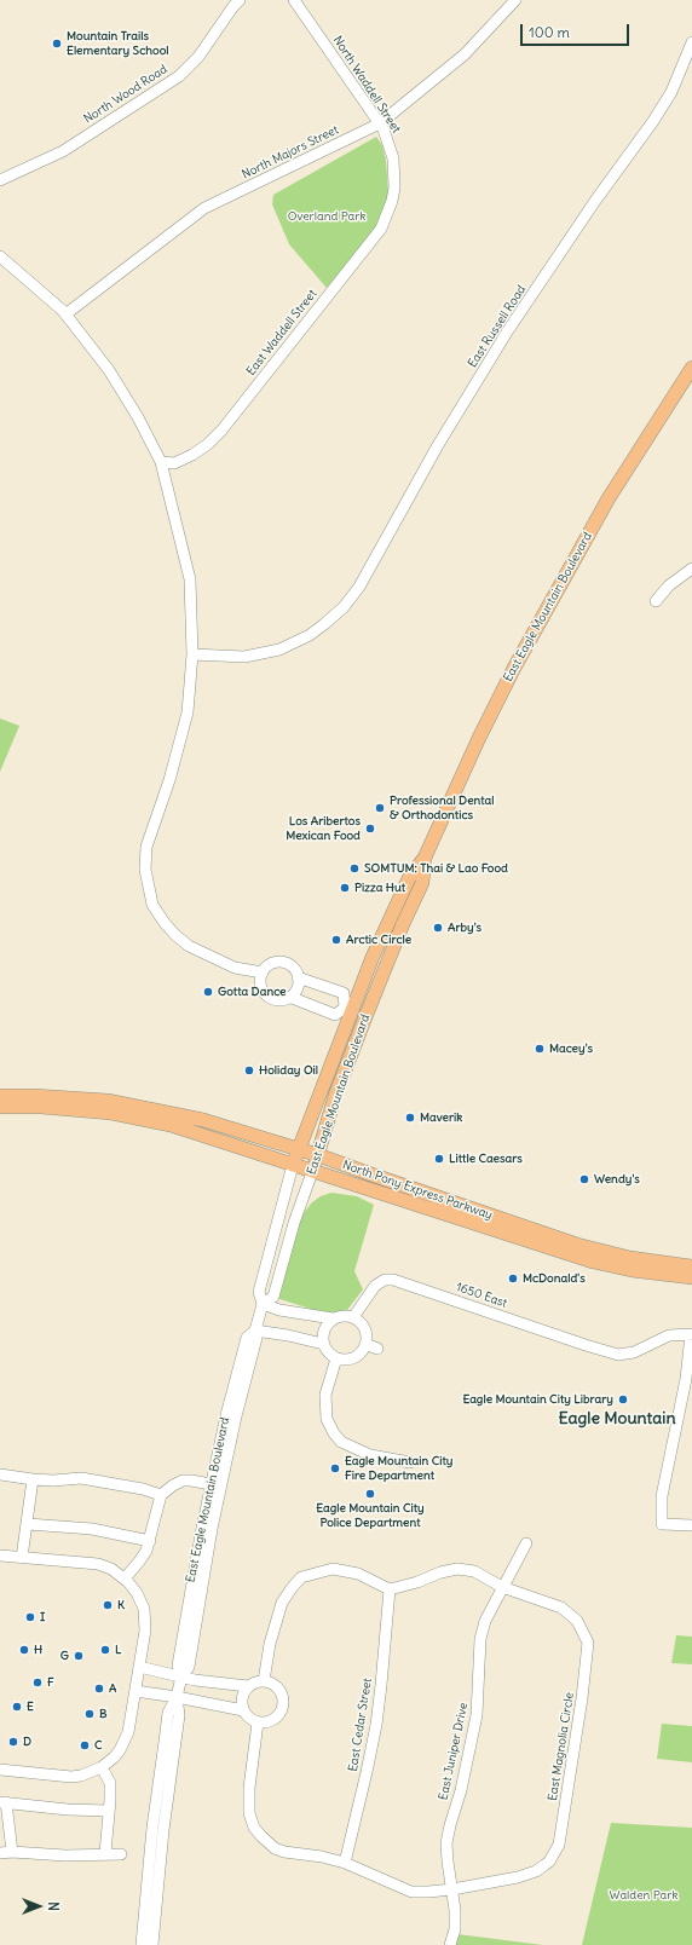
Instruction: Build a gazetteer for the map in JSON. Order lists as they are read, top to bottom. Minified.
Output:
{"streets":{"main road":["East Eagle Mountain Boulevard","North Pony Express Parkway"],"street":["North Waddell Street","North Wood Road","North Majors Street","East Russell Road","East Waddell Street","1650 East","East Cedar Street","East Magnolia Circle","East Juniper Drive"]},"crossings":[["North Waddell Street","North Majors Street"],["North Waddell Street","East Waddell Street"],["East Eagle Mountain Boulevard","North Pony Express Parkway"],["East Magnolia Circle","East Juniper Drive"]],"districts":["Eagle Mountain"],"parks":["Overland Park","Walden Park"],"places":["Mountain Trails Elementary School","Professional Dental & Orthodontics","Los Aribertos Mexican Food","SOMTUM: Thai & Lao Food","Pizza Hut","Arby's","Arctic Circle","Gotta Dance","Macey's","Holiday Oil","Maverik","Little Caesars","Wendy's","McDonald's","Eagle Mountain City Library","Eagle Mountain City Fire Department","Eagle Mountain City Police Department","K","I","H","L","G","F","A","E","B","D","C"],"scale_bar":"100 m","north":"right"}
